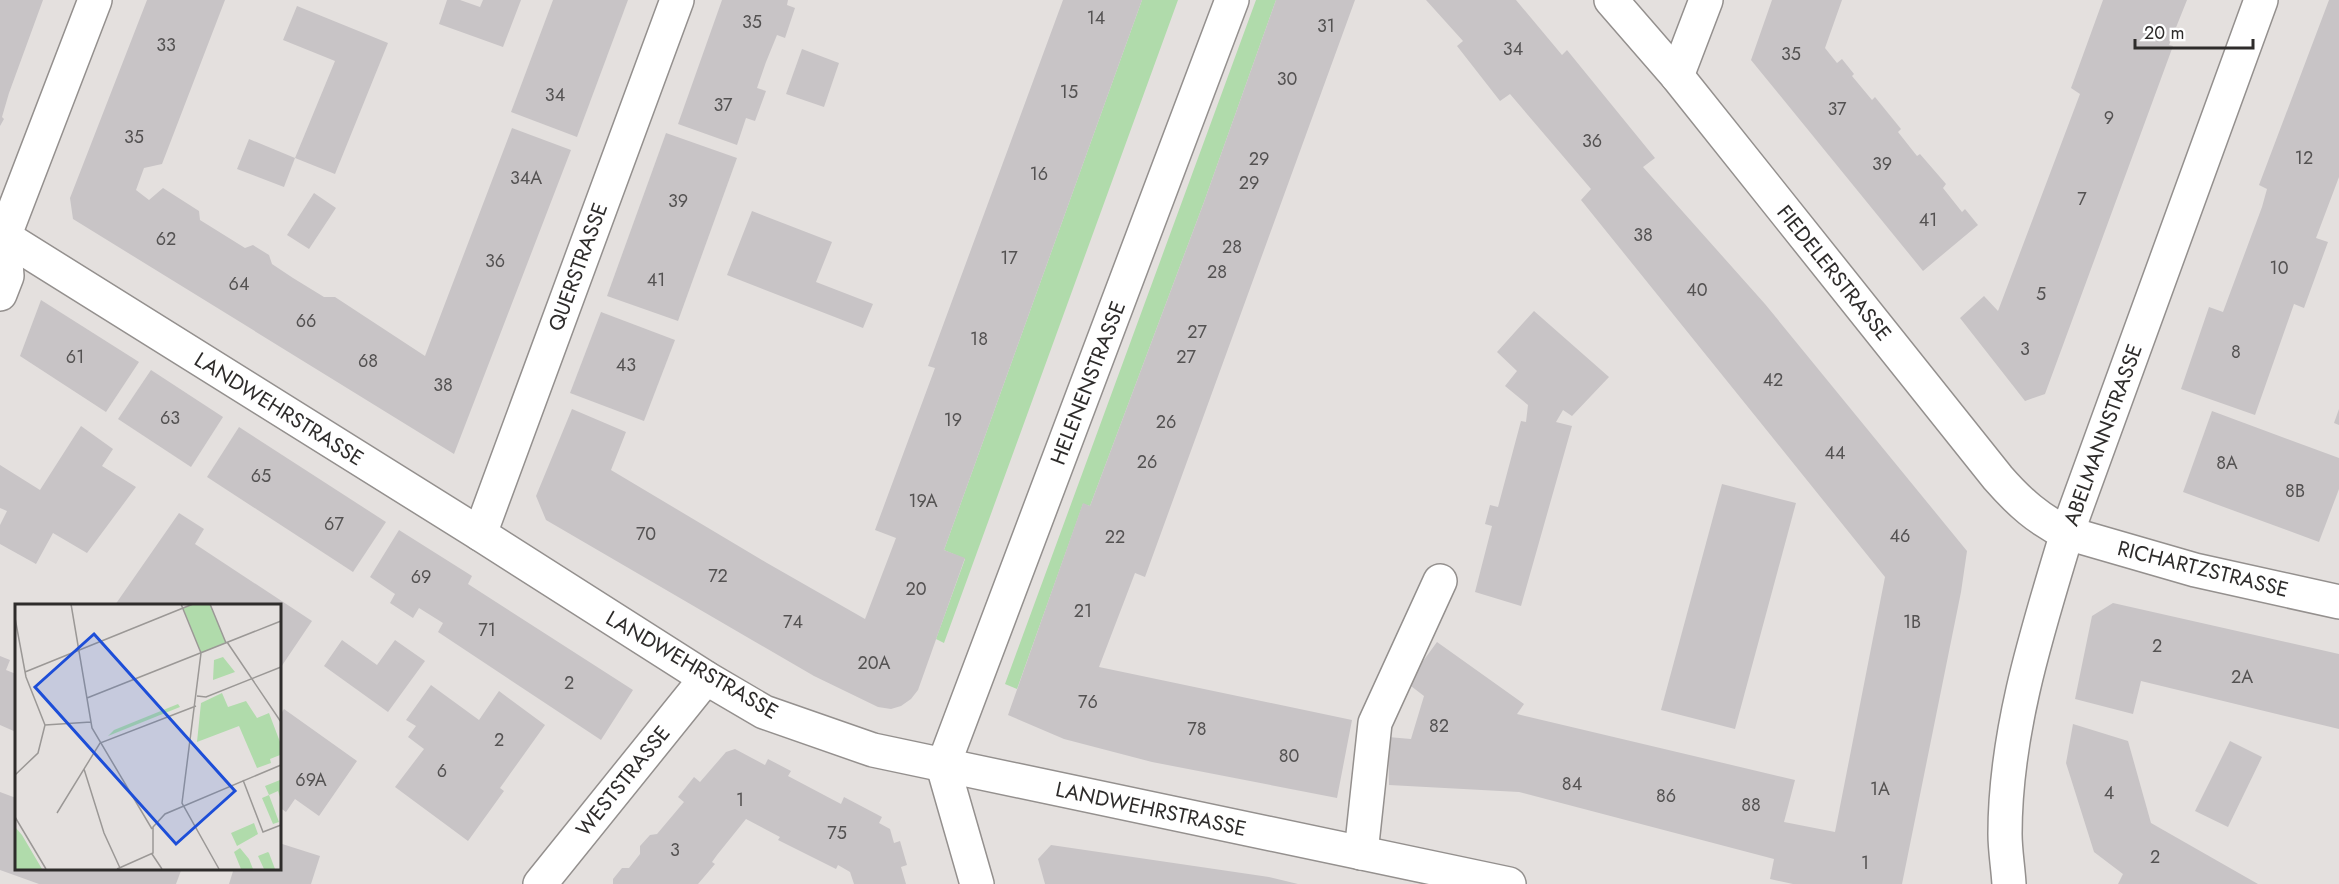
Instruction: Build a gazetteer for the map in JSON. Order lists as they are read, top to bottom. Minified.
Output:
{"streets":{"street":["QUERSTRASSE","FIEDELERSTRASSE","HELENENSTRASSE","LANDWEHRSTRASSE","ABELMANNSTRASSE","RICHARTZSTRASSE","WESTSTRASSE"]},"crossings":[["QUERSTRASSE","LANDWEHRSTRASSE"],["FIEDELERSTRASSE","ABELMANNSTRASSE"],["FIEDELERSTRASSE","RICHARTZSTRASSE"],["HELENENSTRASSE","LANDWEHRSTRASSE"],["LANDWEHRSTRASSE","WESTSTRASSE"],["ABELMANNSTRASSE","RICHARTZSTRASSE"]],"house_numbers":["14","35","31","33","34","35","30","15","34","37","37","9","35","36","12","29","39","16","34A","29","7","39","41","38","62","28","17","36","10","28","41","64","40","5","66","27","18","3","8","61","27","68","43","42","38","63","19","26","44","26","8A","65","8B","19A","67","70","46","22","72","69","20","21","74","1B","71","2","20A","2A","2","76","82","78","2","80","6","69A","84","1A","4","86","1","88","75","3","2","1"],"scale_bar":"20 m"}
